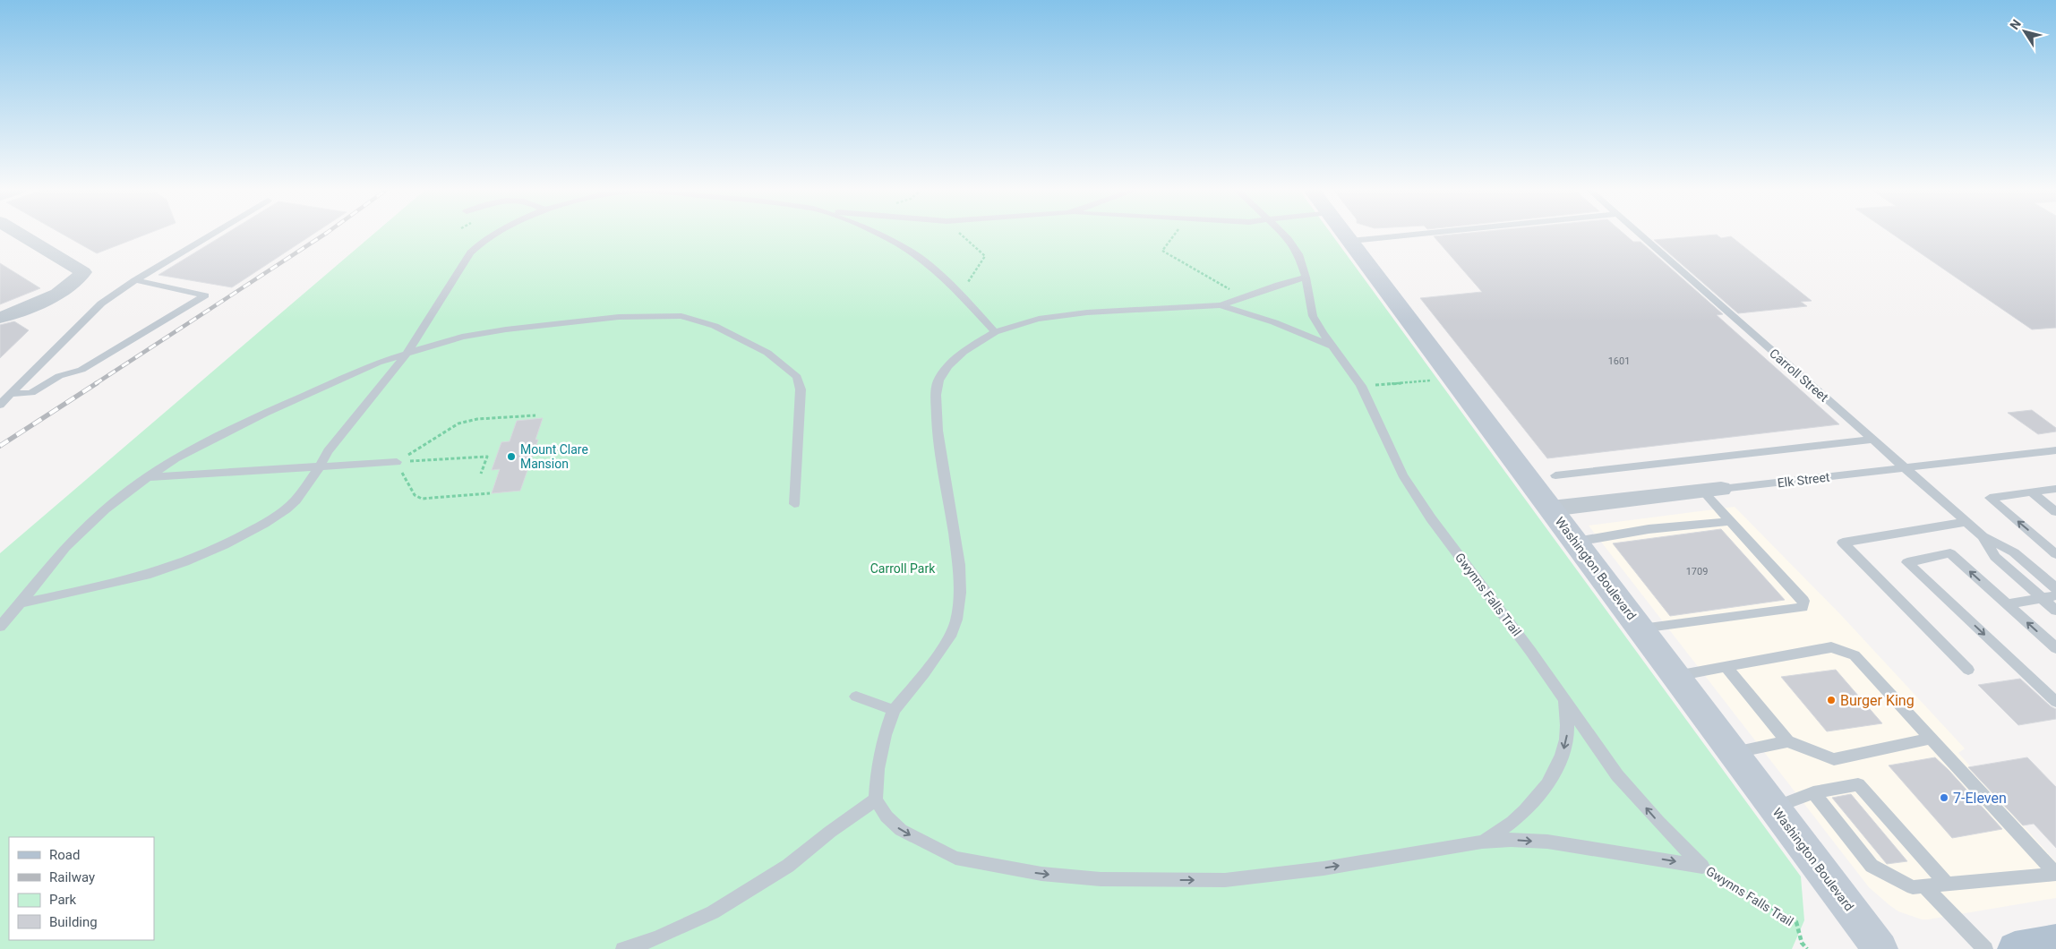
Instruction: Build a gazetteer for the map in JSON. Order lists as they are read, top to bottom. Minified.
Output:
{"streets":{"main road":["Washington Boulevard"],"street":["Elk Street"],"lane":["Carroll Street","Gwynns Falls Trail"]},"crossings":[["Carroll Street","Elk Street"],["Elk Street","Washington Boulevard"]],"parks":["Carroll Park"],"places":["Mount Clare Mansion","Burger King","7-Eleven"],"house_numbers":["1601","1709"],"legend":["Road","Railway","Park","Building"],"north":"top left"}
